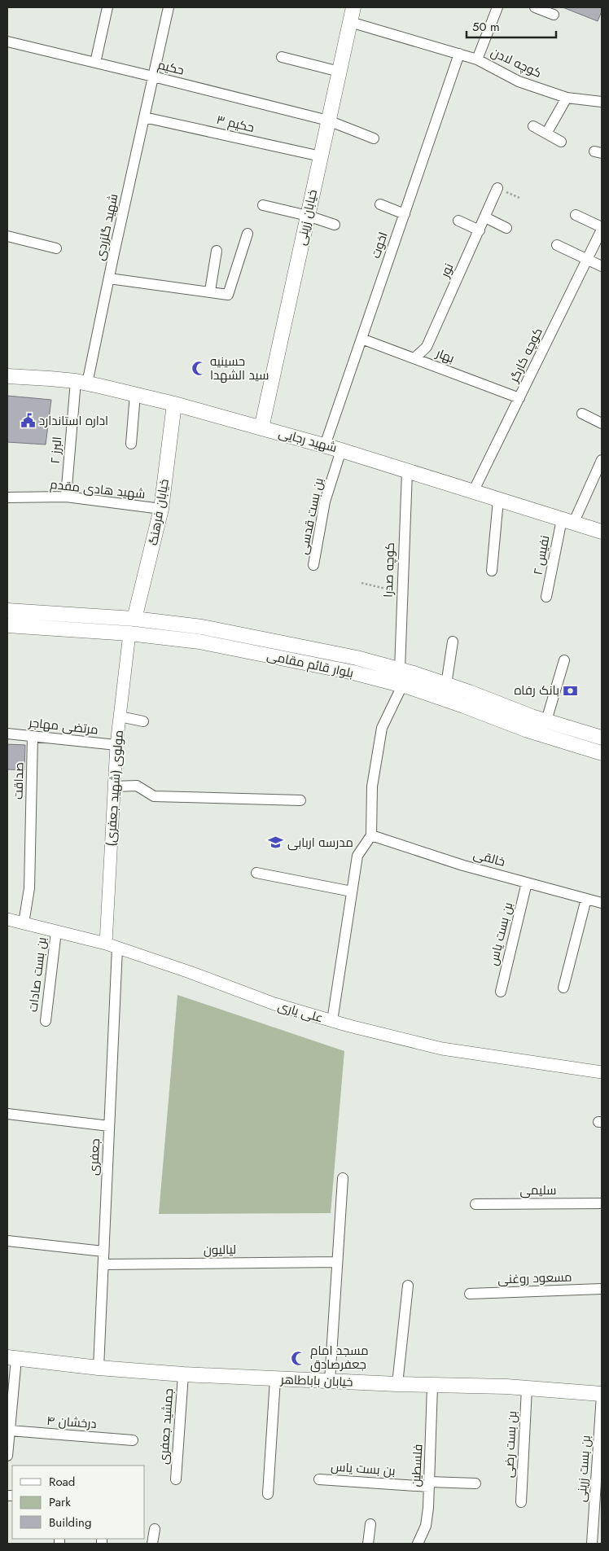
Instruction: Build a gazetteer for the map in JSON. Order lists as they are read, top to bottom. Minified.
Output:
{"streets":{"main road":["خیابان زرینی","شهید رجایی","خیابان فرهنگ","بلوار قائم مقامی","خیابان باباطاهر"],"street":["کوچه لادن","حکیم","حکیم ۳","شهید گلزردی","اخوت","نور","کوچه کارگر","بهار","البرز ۲","شهید هادی مقدم","بن بست قدسی","نفیس ۲","کوچه صدرا","مرتضی مهاجر","صداقت","مولوی (شهید جعفری)","خالقی","بن بست یاس","بن بست صادات","علی یاری","جعفری","سلیمی","لیالیون","مسعود روغنی","درخشان ۴","جمشید جعفری","بن بست رضی","فلسطین","بن بست زرینی"]},"crossings":[["کوچه لادن","خیابان زرینی"],["کوچه لادن","اخوت"],["حکیم","خیابان زرینی"],["حکیم","شهید گلزردی"],["حکیم ۳","خیابان زرینی"],["حکیم ۳","شهید گلزردی"],["خیابان زرینی","شهید رجایی"],["شهید گلزردی","شهید رجایی"],["شهید گلزردی","البرز ۲"],["اخوت","بهار"],["اخوت","شهید رجایی"],["نور","بهار"],["کوچه کارگر","بهار"],["کوچه کارگر","شهید رجایی"],["شهید رجایی","البرز ۲"],["شهید رجایی","خیابان فرهنگ"],["شهید رجایی","بن بست قدسی"],["شهید رجایی","نفیس ۲"],["شهید رجایی","کوچه صدرا"],["البرز ۲","شهید هادی مقدم"],["شهید هادی مقدم","خیابان فرهنگ"],["خیابان فرهنگ","بلوار قائم مقامی"],["کوچه صدرا","بلوار قائم مقامی"],["بلوار قائم مقامی","مولوی (شهید جعفری)"],["مرتضی مهاجر","صداقت"],["مرتضی مهاجر","مولوی (شهید جعفری)"],["صداقت","علی یاری"],["مولوی (شهید جعفری)","علی یاری"],["مولوی (شهید جعفری)","جعفری"],["خالقی","بن بست یاس"],["بن بست یاس","فلسطین"],["بن بست صادات","علی یاری"],["علی یاری","جعفری"],["جعفری","لیالیون"],["جعفری","خیابان باباطاهر"],["خیابان باباطاهر","جمشید جعفری"],["خیابان باباطاهر","بن بست رضی"],["خیابان باباطاهر","فلسطین"],["خیابان باباطاهر","بن بست زرینی"]],"places":{"mosque":["حسینیه سید الشهدا","مسجد امام جعفرصادق"],"public building":["اداره استاندارد"],"bank":["بانک رفاه"],"school or university":["مدرسه اربابی"]},"legend":["Road","Park","Building"],"scale_bar":"50 m"}
